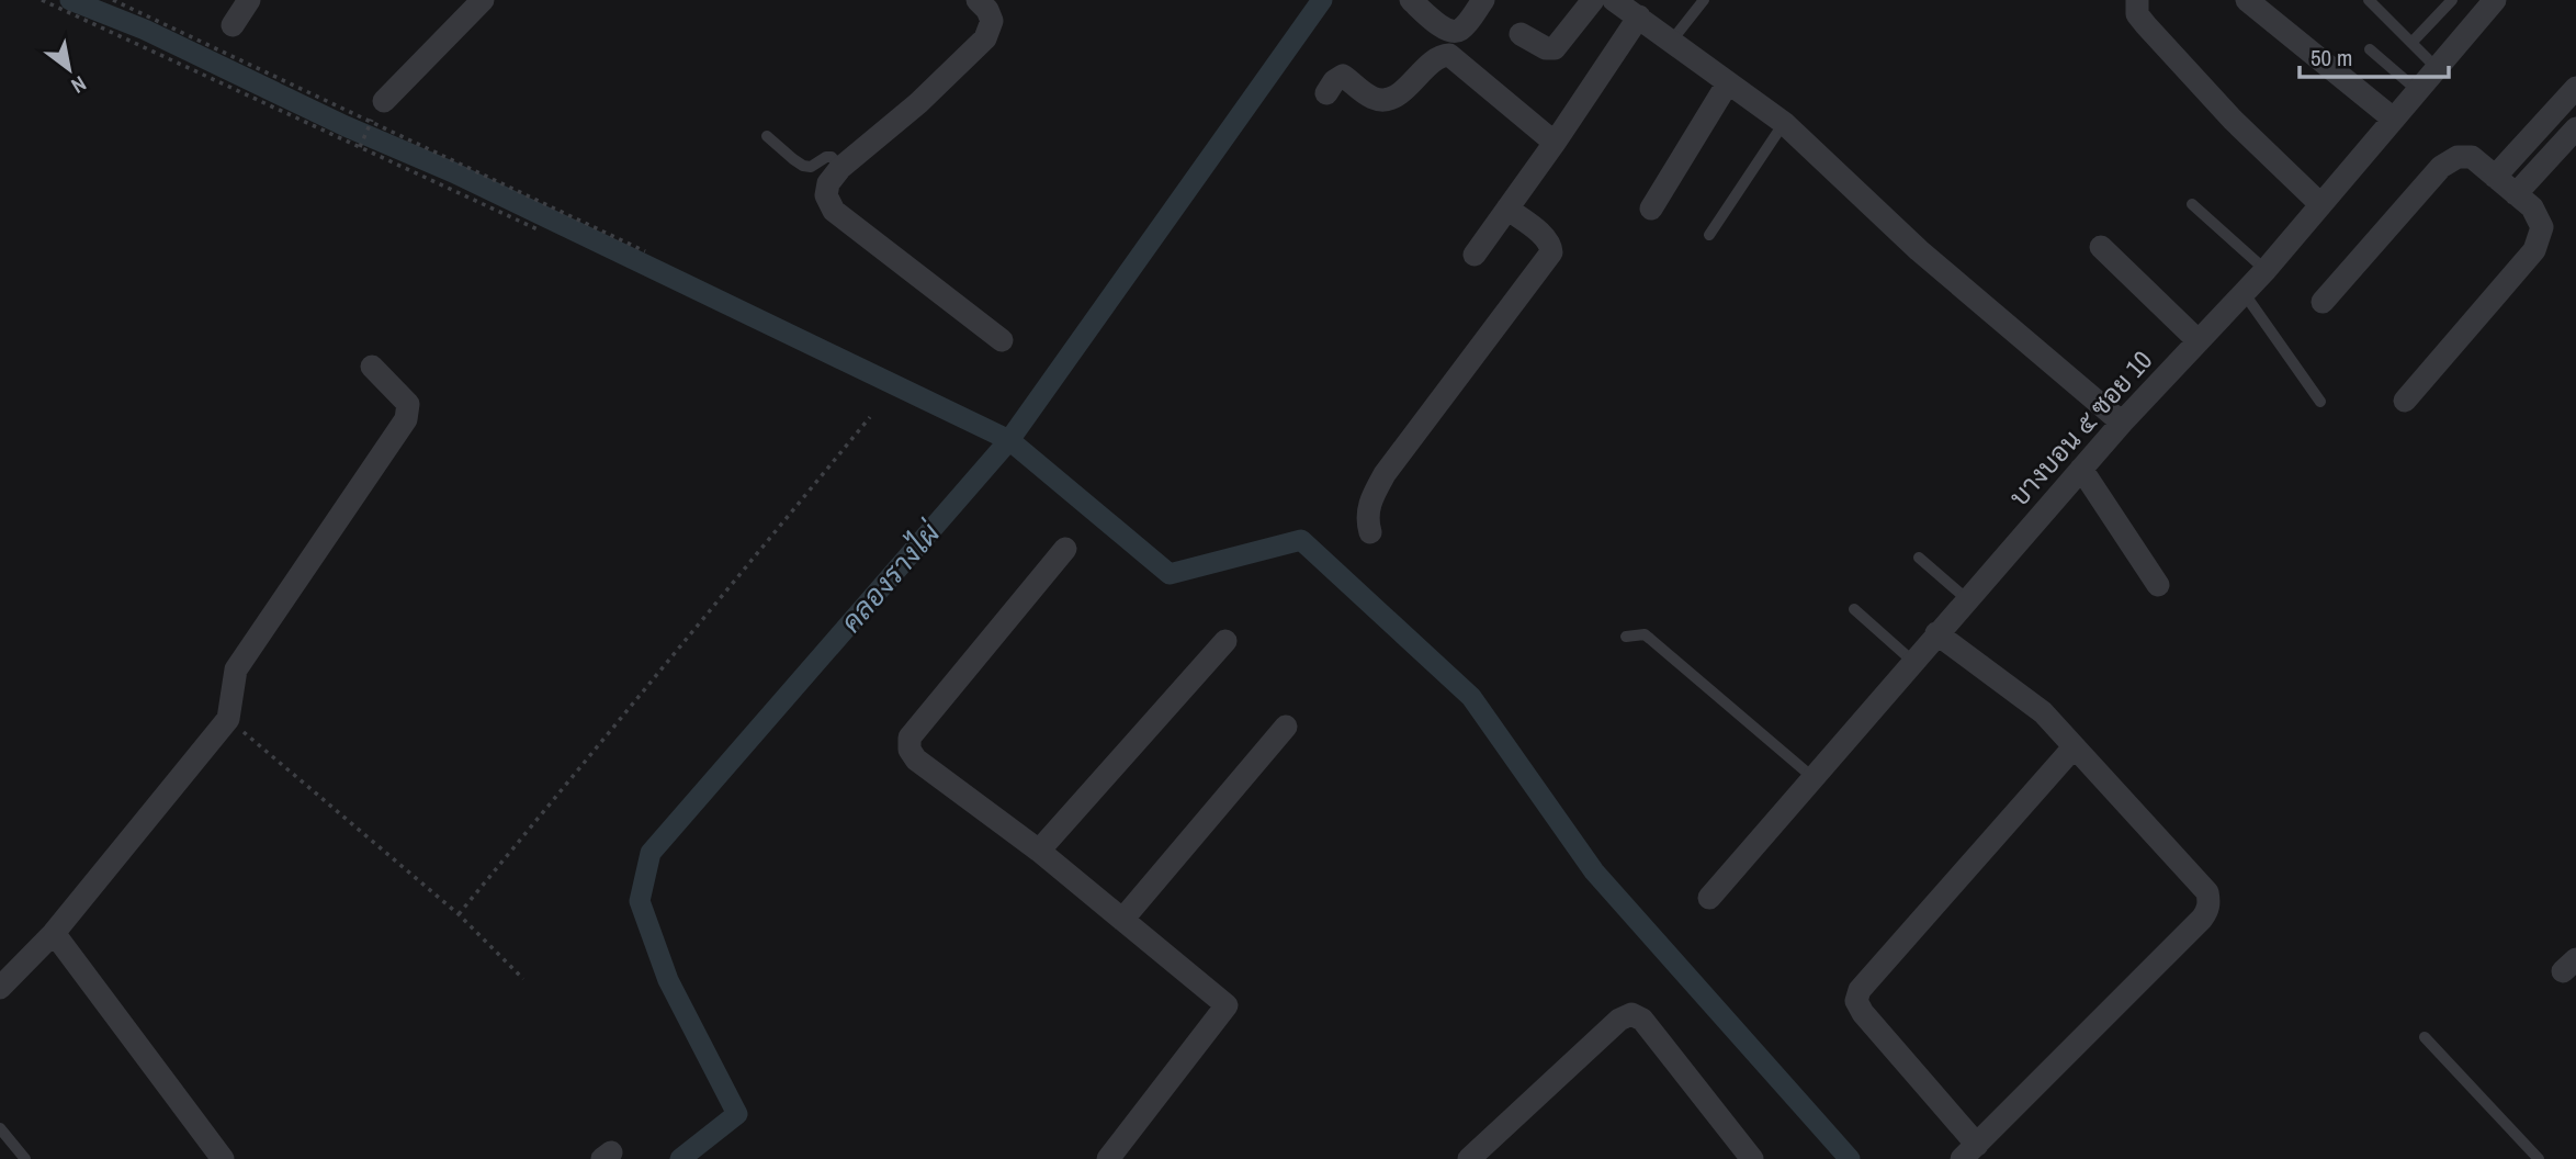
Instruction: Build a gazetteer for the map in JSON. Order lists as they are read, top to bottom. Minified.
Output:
{"streets":{"street":["บางบอน ๕ ซอย 10"]},"water":["คลองรางไผ่"],"scale_bar":"50 m","north":"bottom right"}
